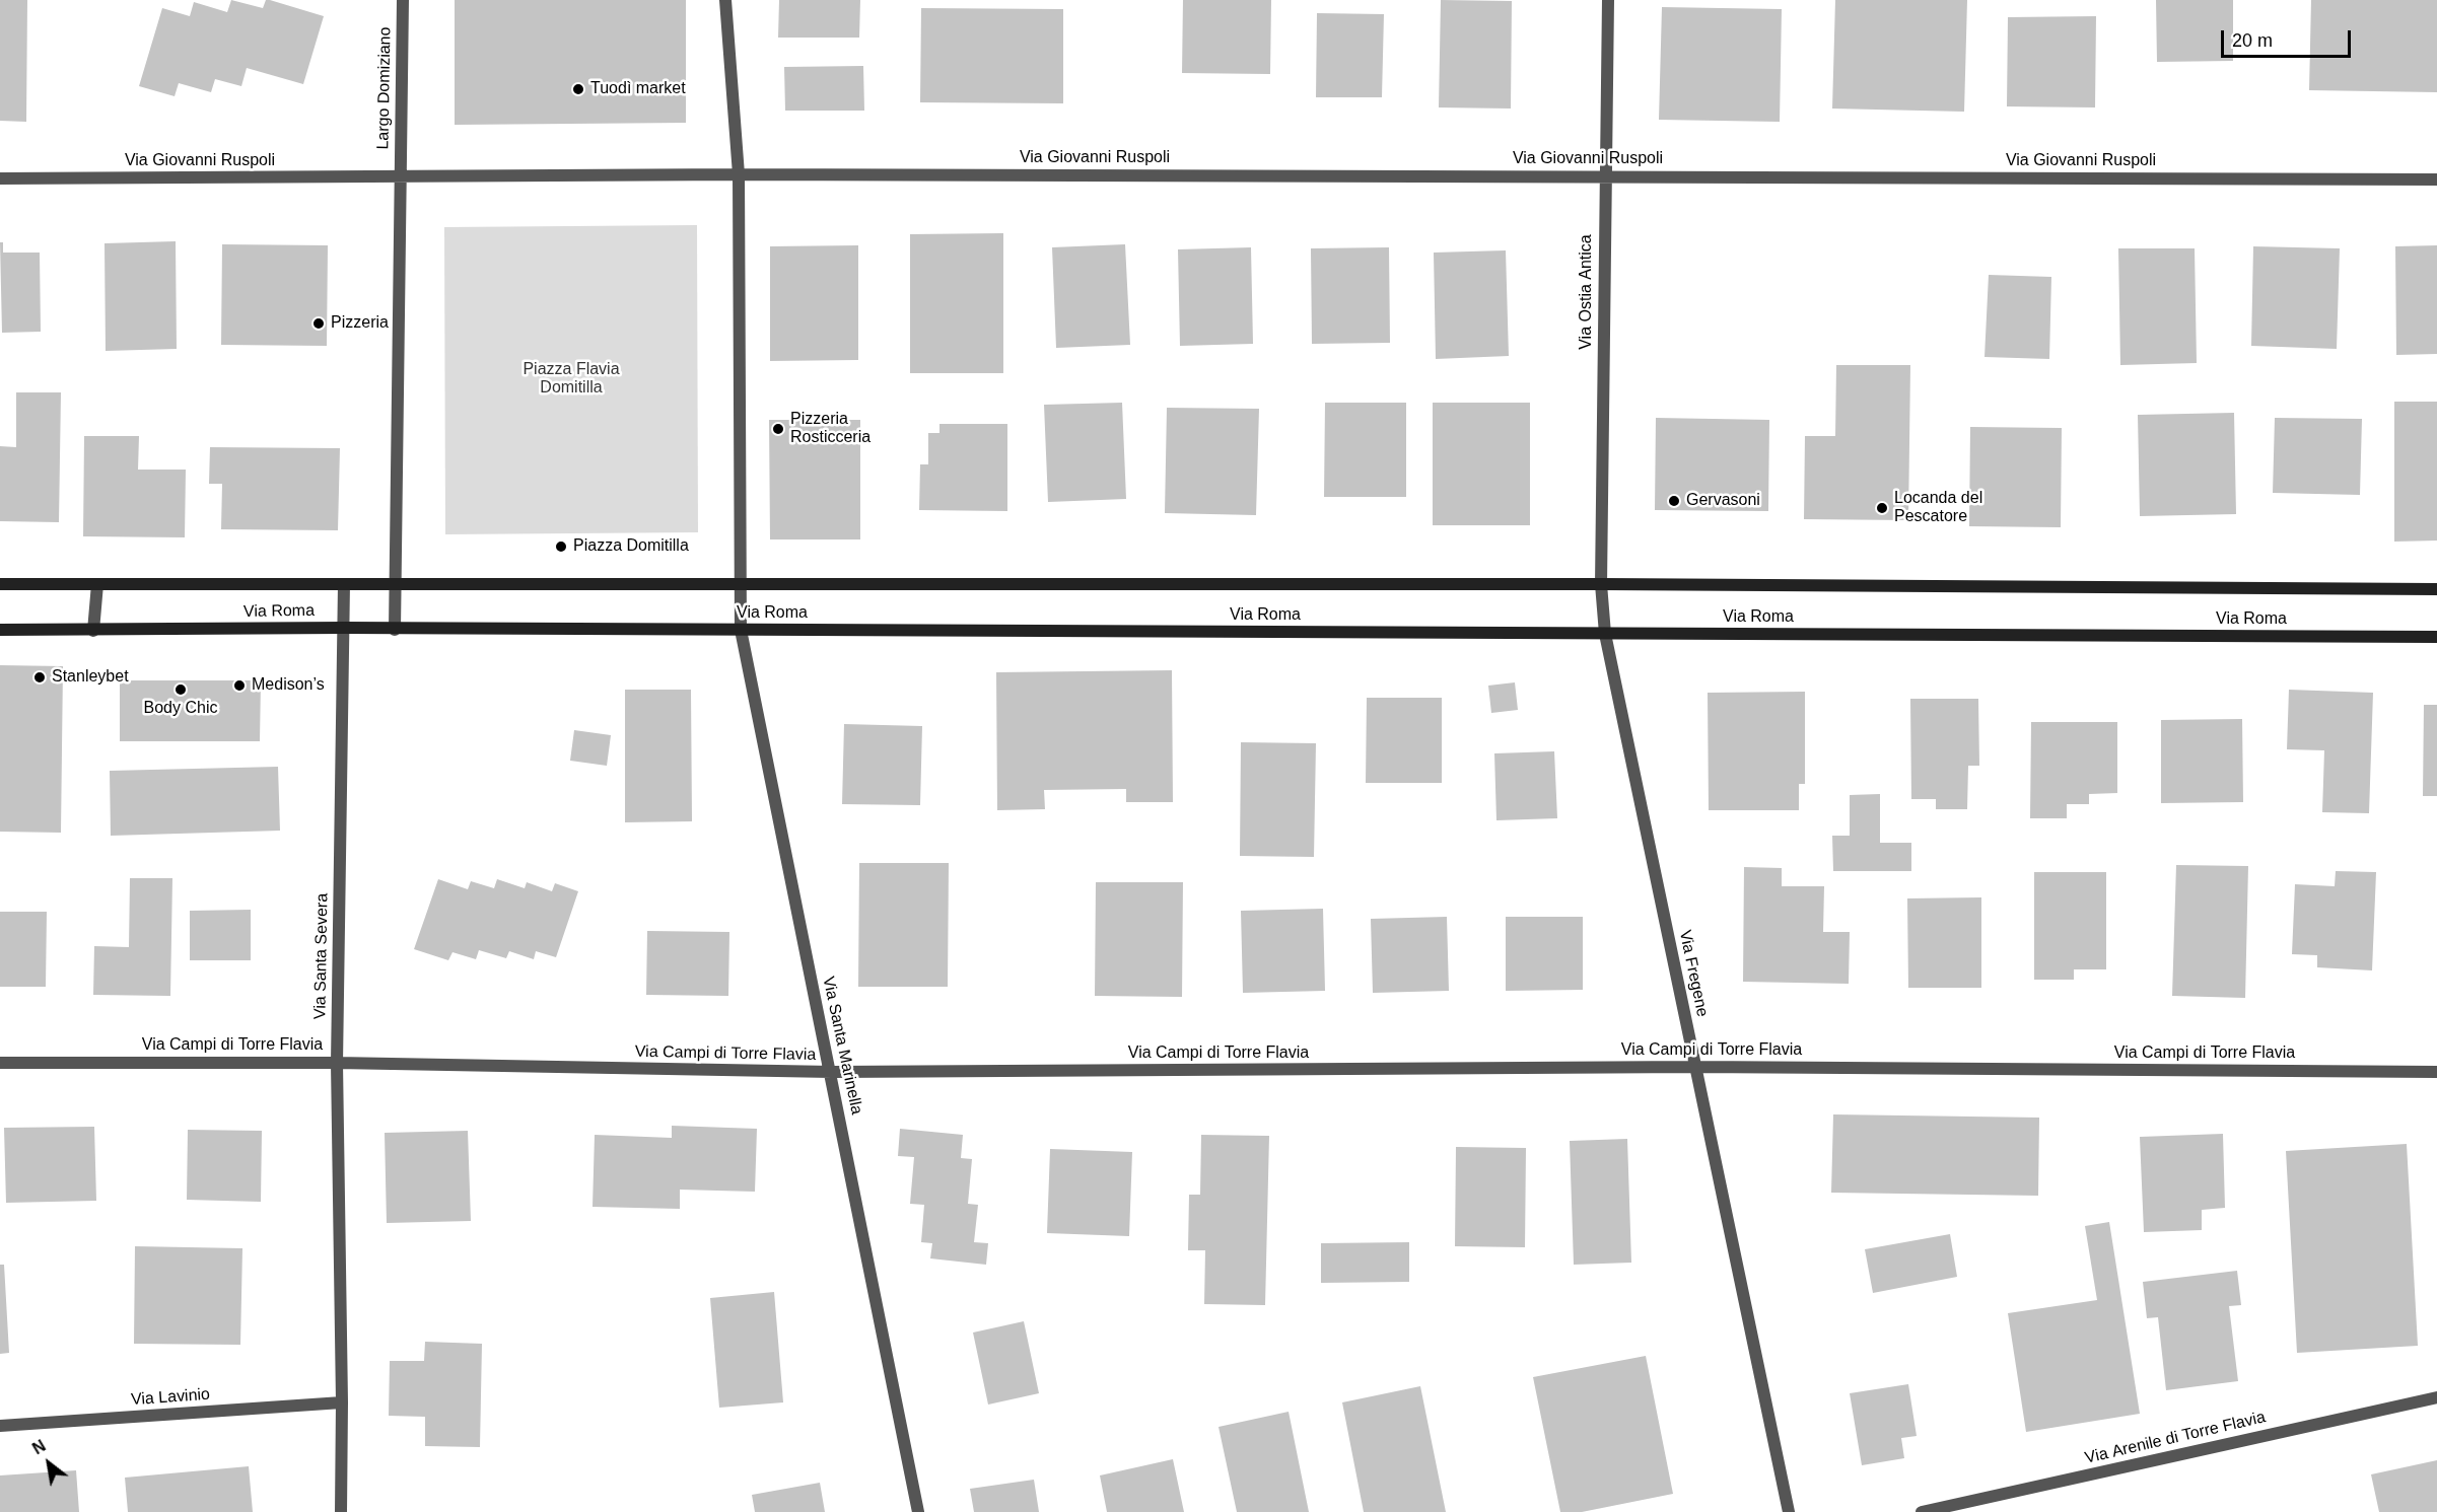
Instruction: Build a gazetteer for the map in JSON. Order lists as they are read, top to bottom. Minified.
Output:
{"streets":{"street":["Largo Domiziano","Via Giovanni Ruspoli","Via Ostia Antica","Via Roma","Via Santa Severa","Via Fregene","Via Campi di Torre Flavia","Via Santa Marinella","Via Lavinio","Via Arenile di Torre Flavia"]},"crossings":[["Largo Domiziano","Via Giovanni Ruspoli"],["Via Giovanni Ruspoli","Via Ostia Antica"],["Via Ostia Antica","Via Roma"],["Via Ostia Antica","Via Fregene"],["Via Roma","Via Santa Severa"],["Via Roma","Via Fregene"],["Via Roma","Via Santa Marinella"],["Via Santa Severa","Via Campi di Torre Flavia"],["Via Santa Severa","Via Lavinio"],["Via Fregene","Via Campi di Torre Flavia"],["Via Campi di Torre Flavia","Via Santa Marinella"]],"parks":["Piazza Flavia Domitilla"],"places":["Tuodì market","Pizzeria","Pizzeria Rosticceria","Gervasoni","Locanda del Pescatore","Piazza Domitilla","Stanleybet","Medison’s","Body Chic"],"scale_bar":"20 m","north":"top left"}
